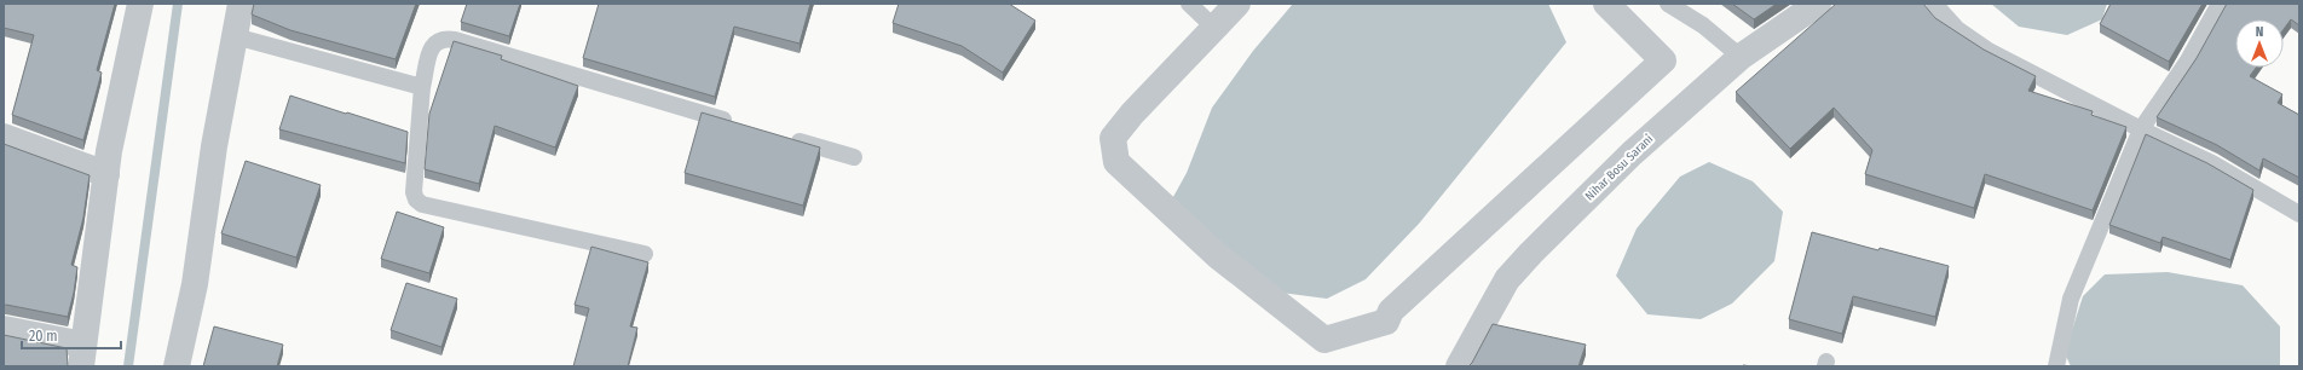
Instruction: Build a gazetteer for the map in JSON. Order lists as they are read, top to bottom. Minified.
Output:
{"streets":{"street":["Nihar Bosu Sarani"]},"scale_bar":"20 m","north":"top"}
